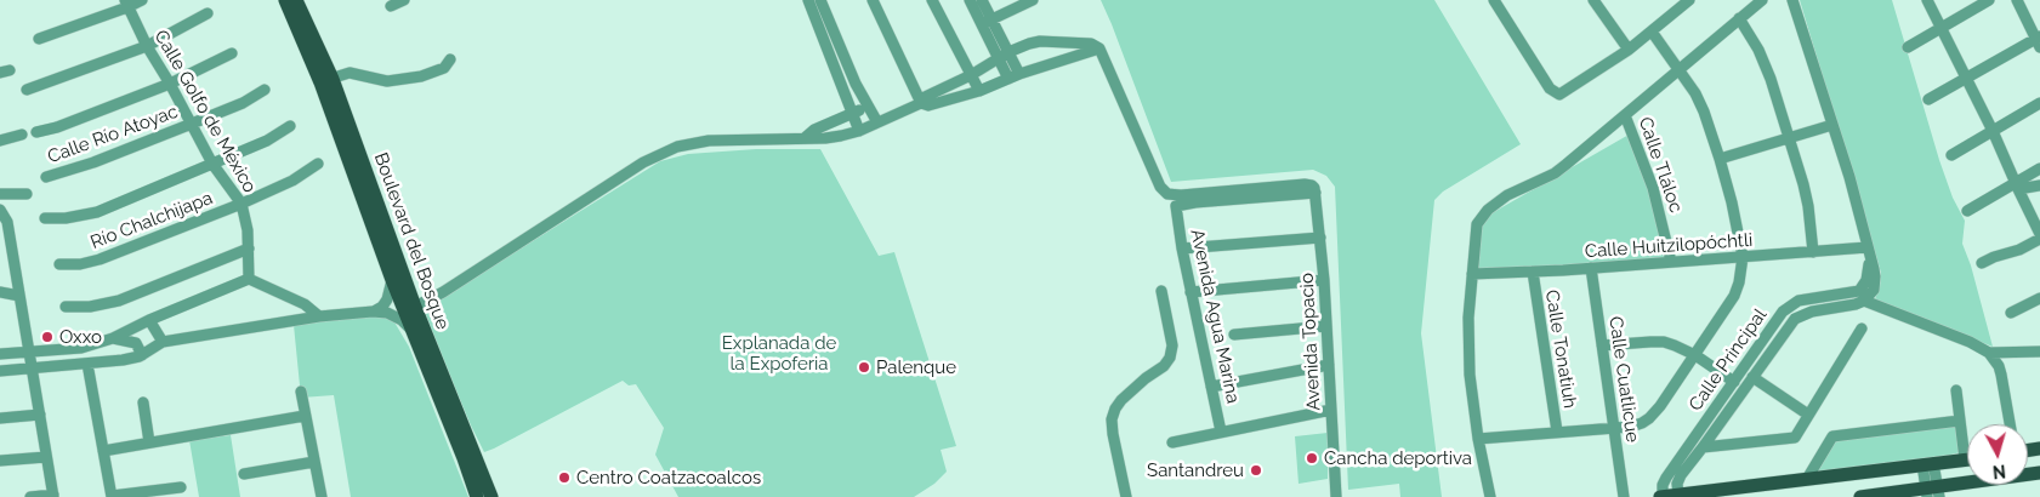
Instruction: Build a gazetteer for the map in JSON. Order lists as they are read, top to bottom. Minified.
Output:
{"streets":{"main road":["Boulevard del Bosque"],"street":["Calle Golfo de México","Calle Río Atoyac","Calle Tláloc","Río Chalchijapa","Calle Huitzilopóchtli","Avenida Agua Marina","Avenida Topacio","Calle Tonatiuh","Calle Principal","Calle Cuatlicue"]},"crossings":[["Calle Golfo de México","Calle Río Atoyac"],["Calle Golfo de México","Río Chalchijapa"],["Calle Tláloc","Calle Huitzilopóchtli"],["Calle Huitzilopóchtli","Calle Tonatiuh"],["Calle Huitzilopóchtli","Calle Principal"],["Calle Huitzilopóchtli","Calle Cuatlicue"],["Avenida Agua Marina","Avenida Topacio"]],"parks":["Explanada de la Expoferia"],"places":["Oxxo","Palenque","Cancha deportiva","Santandreu","Centro Coatzacoalcos"],"north":"bottom"}
